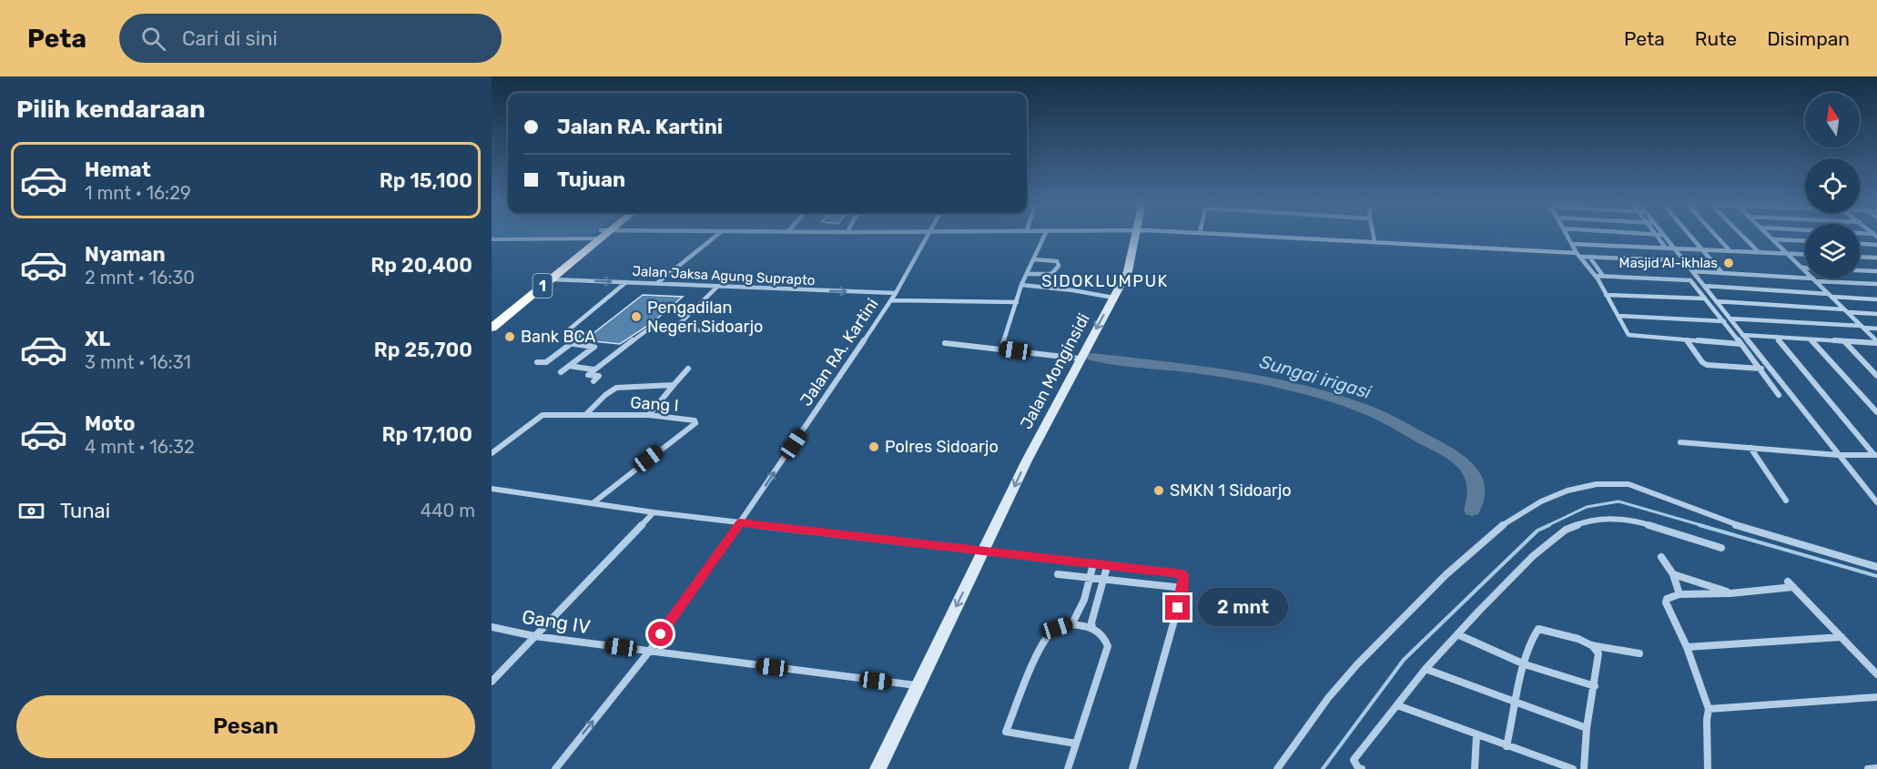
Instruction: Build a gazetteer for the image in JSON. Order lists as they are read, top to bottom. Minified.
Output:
{"streets":{"highway":["1"],"main road":["Jalan Monginsidi"],"street":["Jalan Jaksa Agung Suprapto","Jalan RA. Kartini","Gang I","Gang IV"]},"crossings":[["Jalan Jaksa Agung Suprapto","1"],["Jalan Jaksa Agung Suprapto","Jalan RA. Kartini"],["Jalan RA. Kartini","Gang IV"],["Jalan Monginsidi","Gang IV"]],"one_way":["Jalan RA. Kartini","Jalan Monginsidi"],"districts":["SIDOKLUMPUK"],"water":["Sungai irigasi"],"places":["Masjid Al-ikhlas","Pengadilan Negeri Sidoarjo","Bank BCA","Polres Sidoarjo","SMKN 1 Sidoarjo"],"north":"top","page":{"header":"Peta","search":"Cari di sini","nav":["Peta","Rute","Disimpan"],"heading":"Pilih kendaraan","banner":["Jalan RA. Kartini","Tujuan"],"list":[{"name":"Hemat","note":"1 mnt · 16:29","value":"Rp 15,100"},{"name":"Nyaman","note":"2 mnt · 16:30","value":"Rp 20,400"},{"name":"XL","note":"3 mnt · 16:31","value":"Rp 25,700"},{"name":"Moto","note":"4 mnt · 16:32","value":"Rp 17,100"}],"pay":["Tunai","440 m"],"bubble":"2 mnt","buttons":"Pesan"}}
